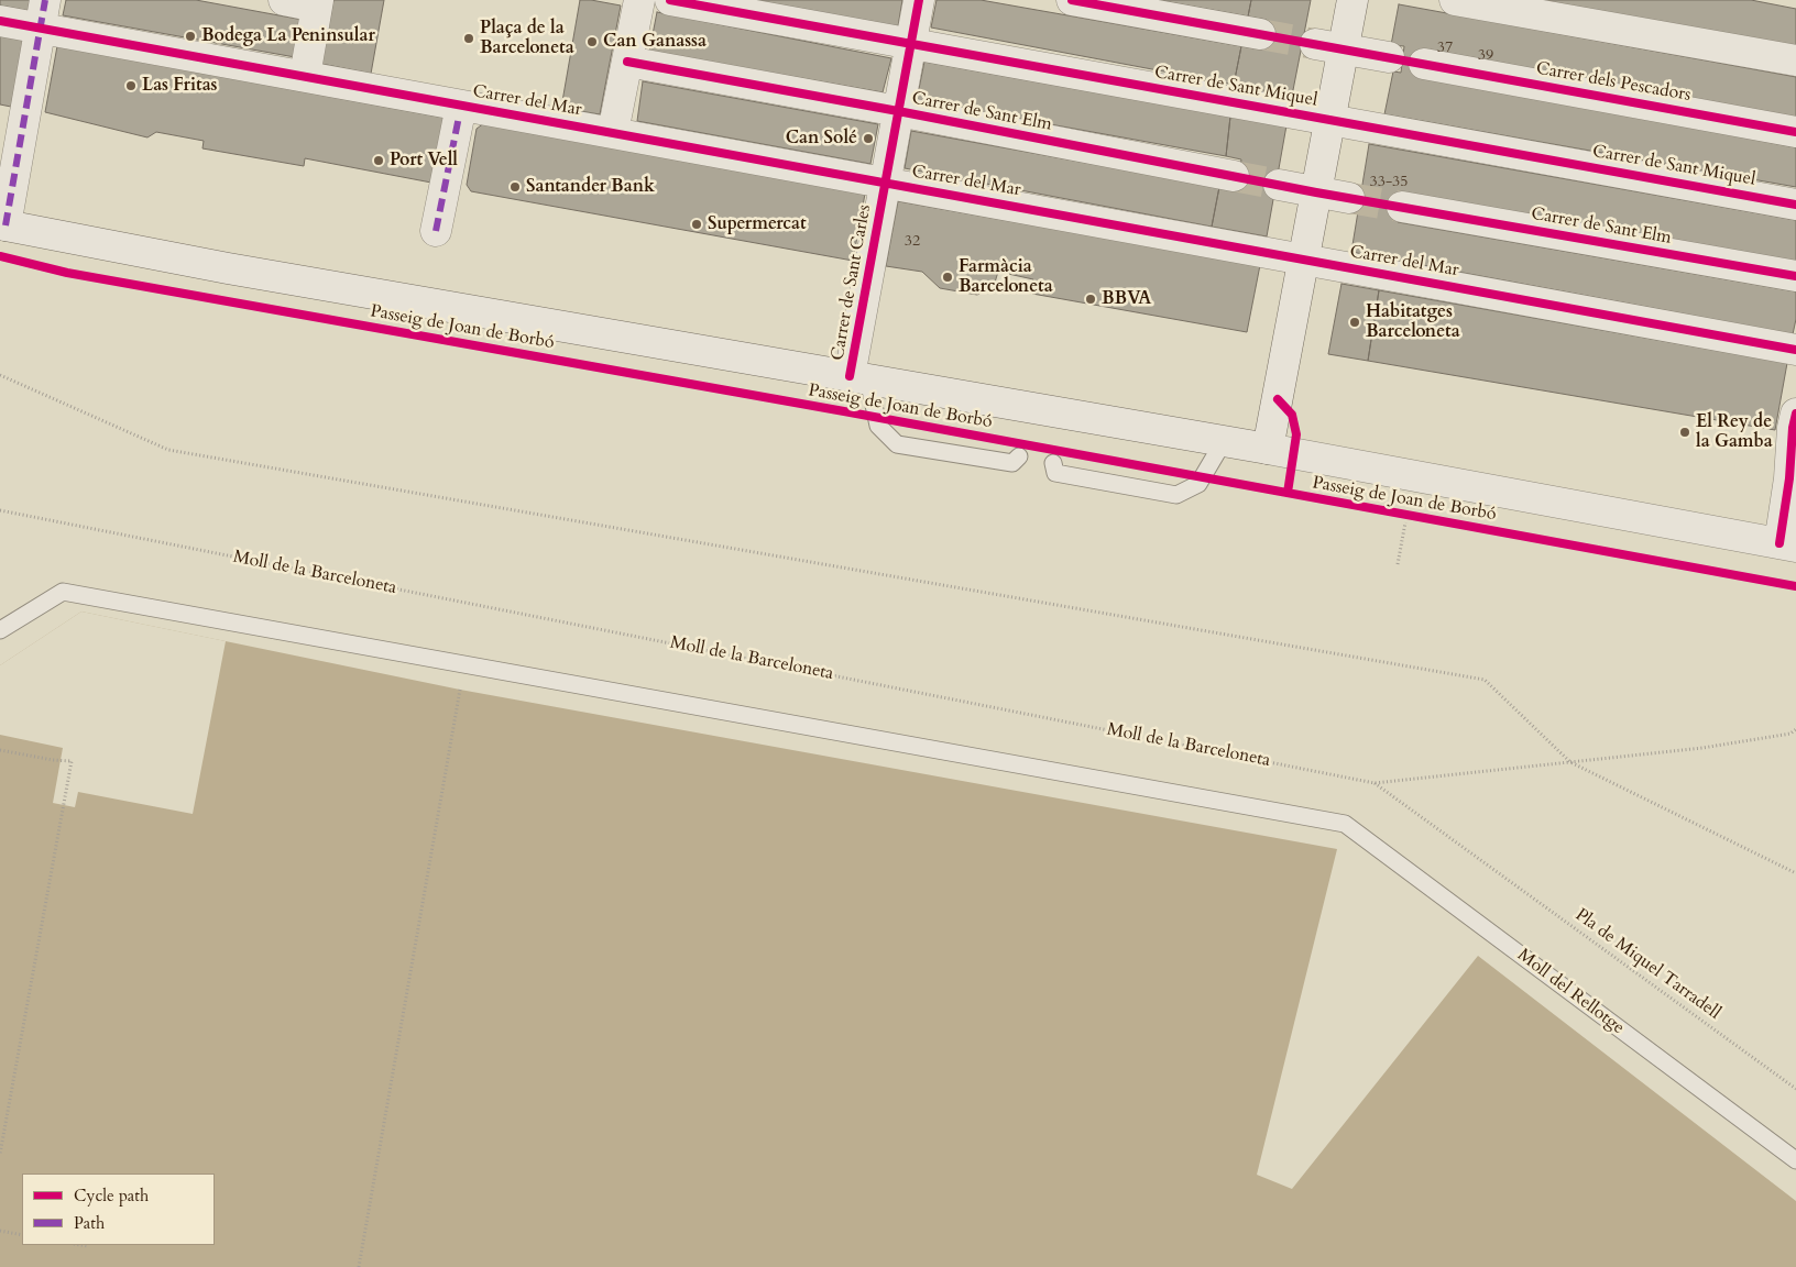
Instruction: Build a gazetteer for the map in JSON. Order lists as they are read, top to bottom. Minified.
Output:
{"streets":{"street":["Carrer dels Pescadors","Carrer de Sant Miquel","Carrer del Mar","Carrer de Sant Elm","Carrer de Sant Carles","Passeig de Joan de Borbó"],"lane":["Moll del Rellotge"],"path":["Moll de la Barceloneta","Pla de Miquel Tarradell"]},"crossings":[["Carrer de Sant Miquel","Carrer de Sant Carles"],["Carrer del Mar","Carrer de Sant Carles"],["Carrer de Sant Elm","Carrer de Sant Carles"],["Carrer de Sant Carles","Passeig de Joan de Borbó"],["Moll de la Barceloneta","Pla de Miquel Tarradell"]],"places":["Bodega La Peninsular","Plaça de la Barceloneta","Can Ganassa","Las Fritas","Can Solé","Port Vell","Santander Bank","Supermercat","Farmàcia Barceloneta","BBVA","Habitatges Barceloneta","El Rey de la Gamba"],"house_numbers":["37","39","33-35","32"],"legend":["Cycle path","Path"]}
